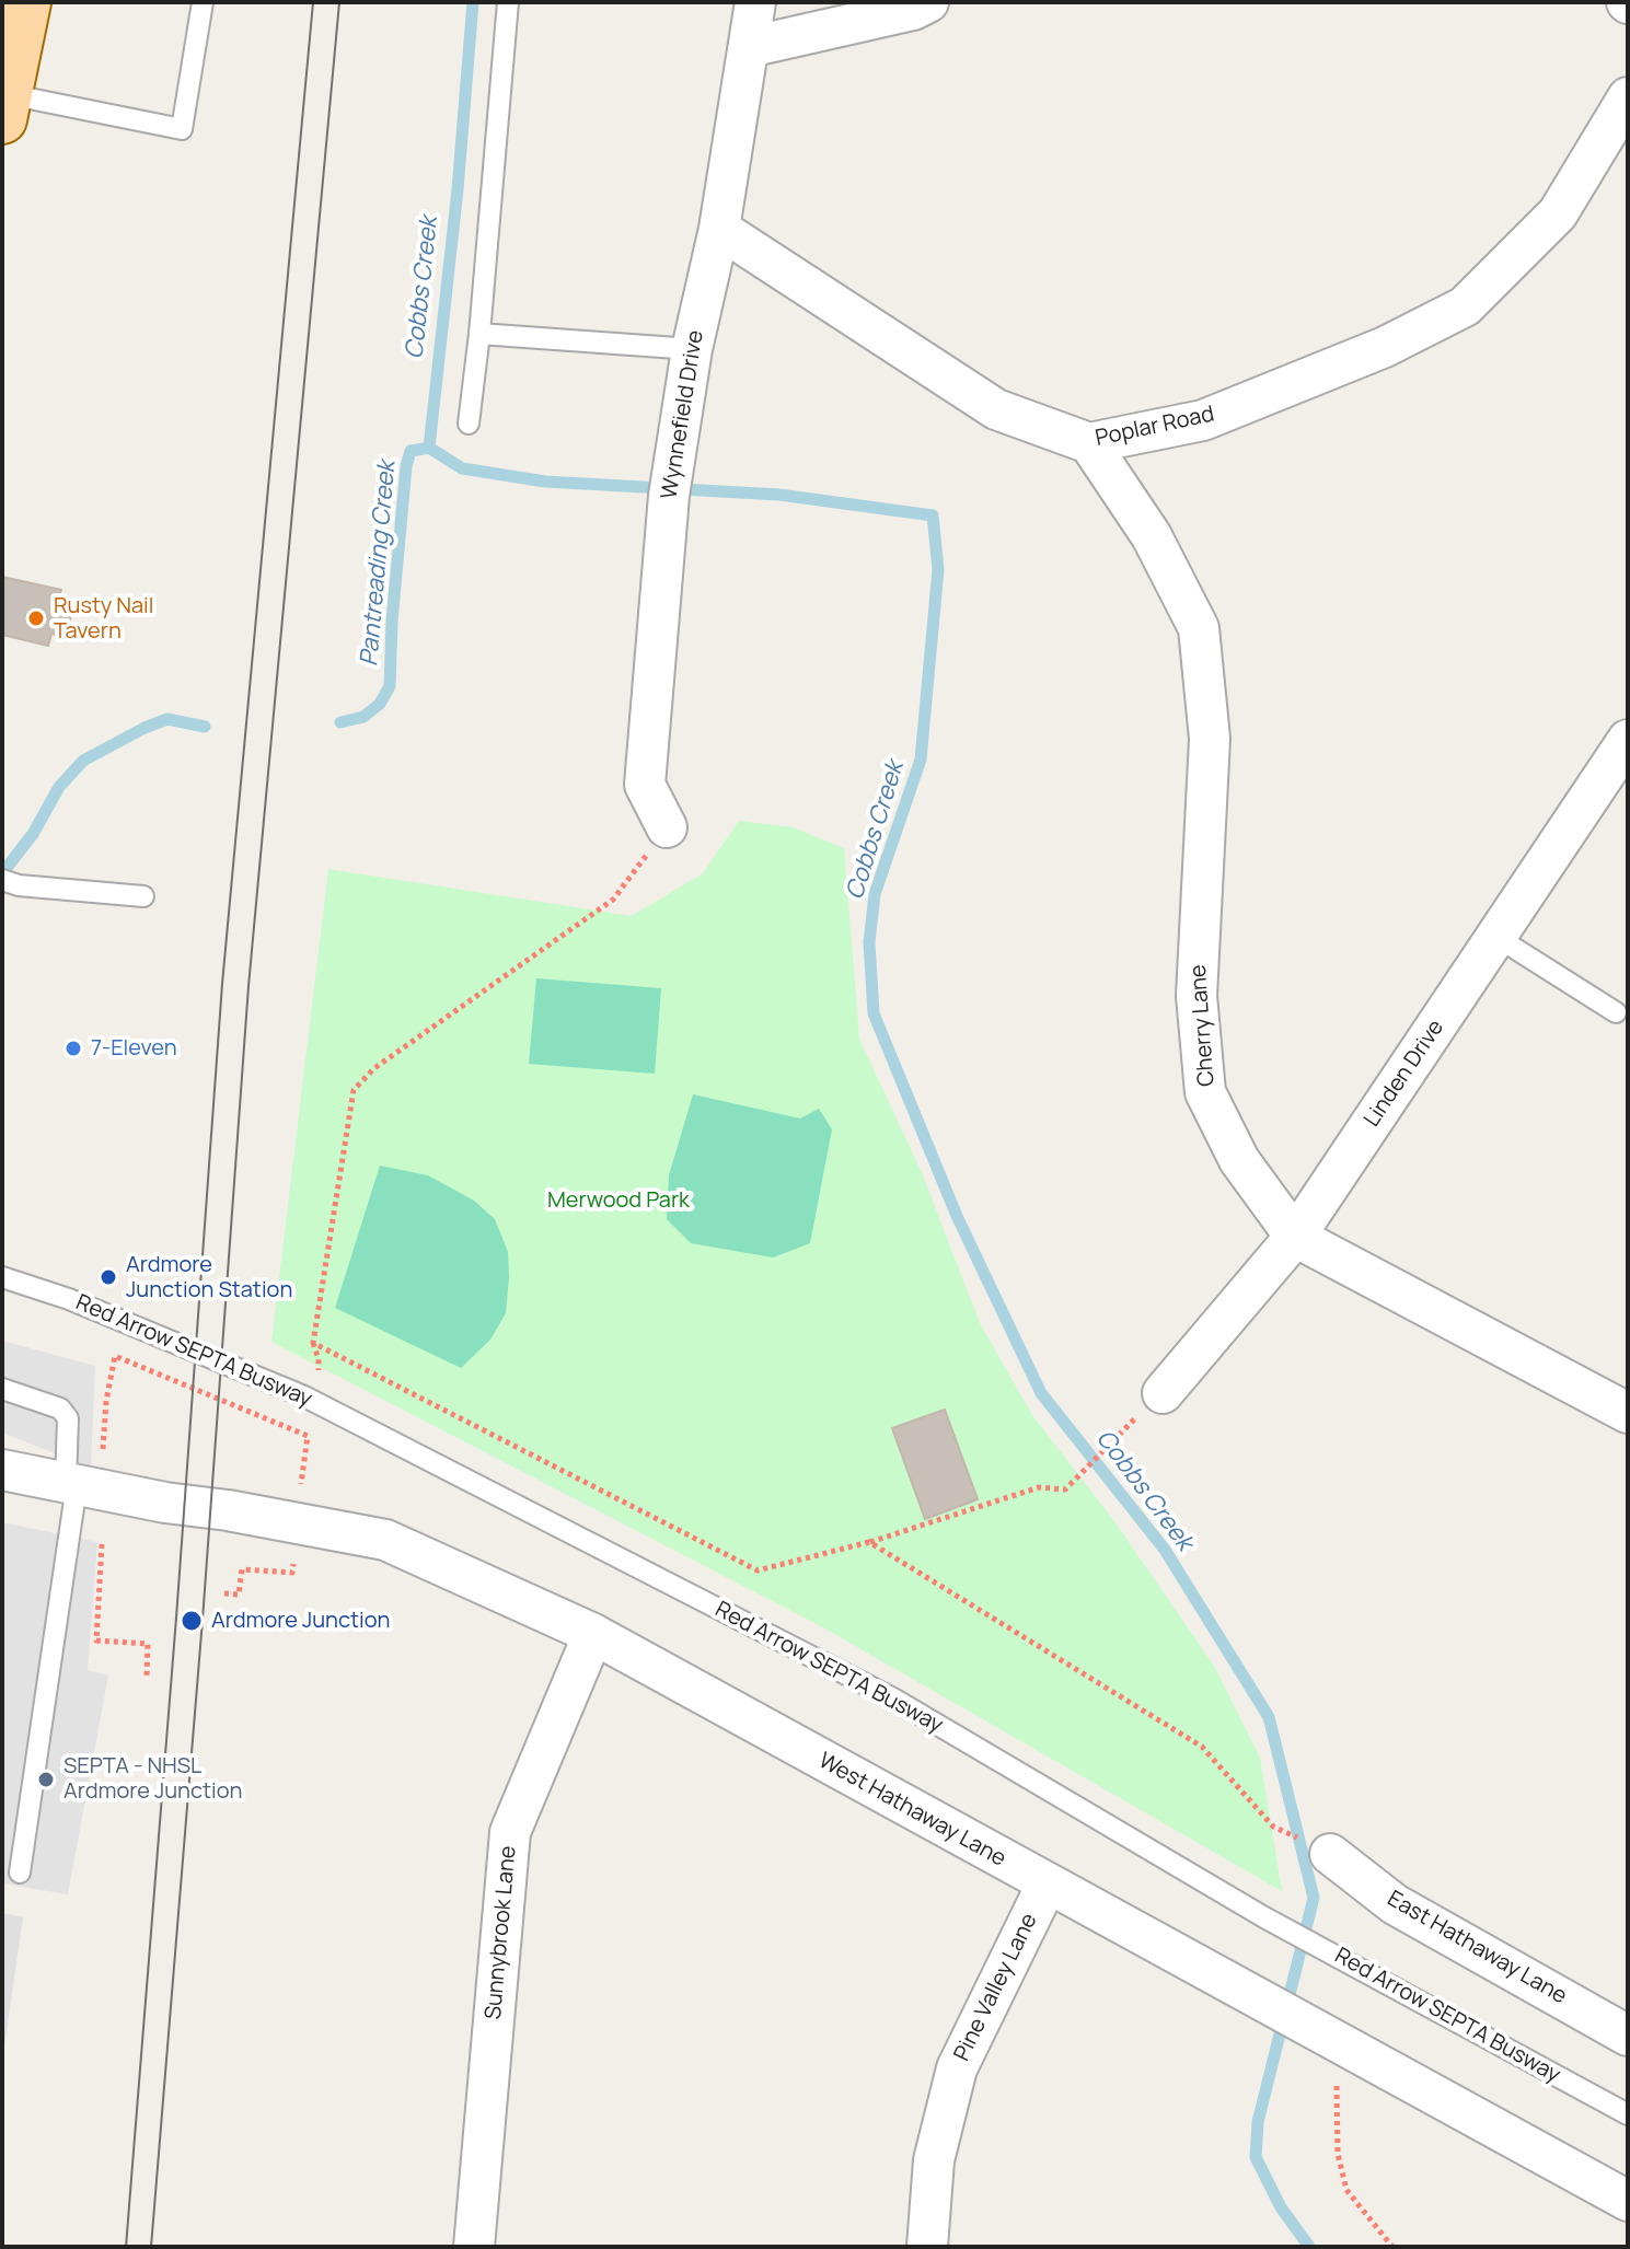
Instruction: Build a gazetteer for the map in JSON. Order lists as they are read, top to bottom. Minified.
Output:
{"streets":{"street":["Wynnefield Drive","Poplar Road","Cherry Lane","Linden Drive","West Hathaway Lane","Sunnybrook Lane","East Hathaway Lane","Pine Valley Lane"],"lane":["Red Arrow SEPTA Busway"]},"crossings":[["Wynnefield Drive","Poplar Road"],["Poplar Road","Cherry Lane"],["Cherry Lane","Linden Drive"],["West Hathaway Lane","Sunnybrook Lane"],["West Hathaway Lane","Pine Valley Lane"]],"water":["Cobbs Creek","Pantreading Creek"],"parks":["Merwood Park"],"places":["Rusty Nail Tavern","7-Eleven","Ardmore Junction Station","Ardmore Junction","SEPTA - NHSL Ardmore Junction"]}
